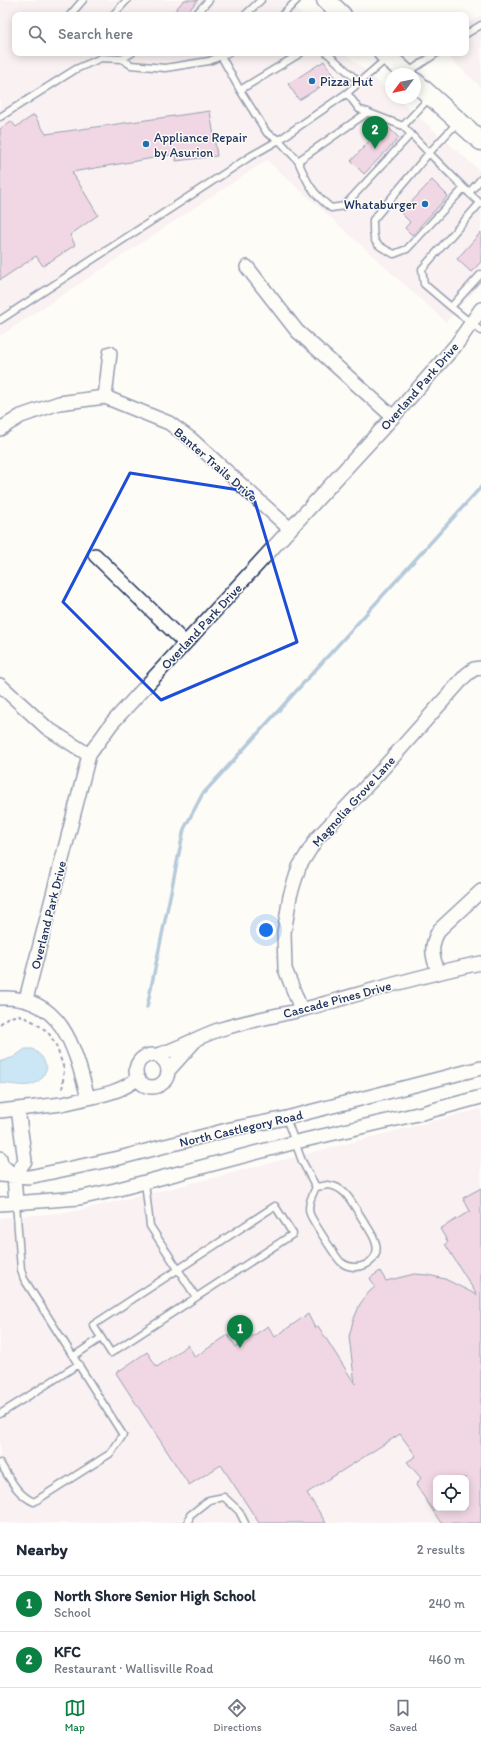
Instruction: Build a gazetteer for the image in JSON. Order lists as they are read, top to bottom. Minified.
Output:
{"streets":{"street":["Overland Park Drive","Banter Trails Drive","Magnolia Grove Lane","Cascade Pines Drive","North Castlegory Road"]},"crossings":[["Overland Park Drive","Banter Trails Drive"],["Magnolia Grove Lane","Cascade Pines Drive"]],"places":["Pizza Hut","Appliance Repair by Asurion","Whataburger"],"north":"bottom left","page":{"search":"Search here","pins":["2","1"],"heading":["Nearby","2 results"],"list":[{"mark":"1","name":"North Shore Senior High School","note":"School","value":"240 m"},{"mark":"2","name":"KFC","note":"Restaurant · Wallisville Road","value":"460 m"}],"nav":["Map","Directions","Saved"]}}
